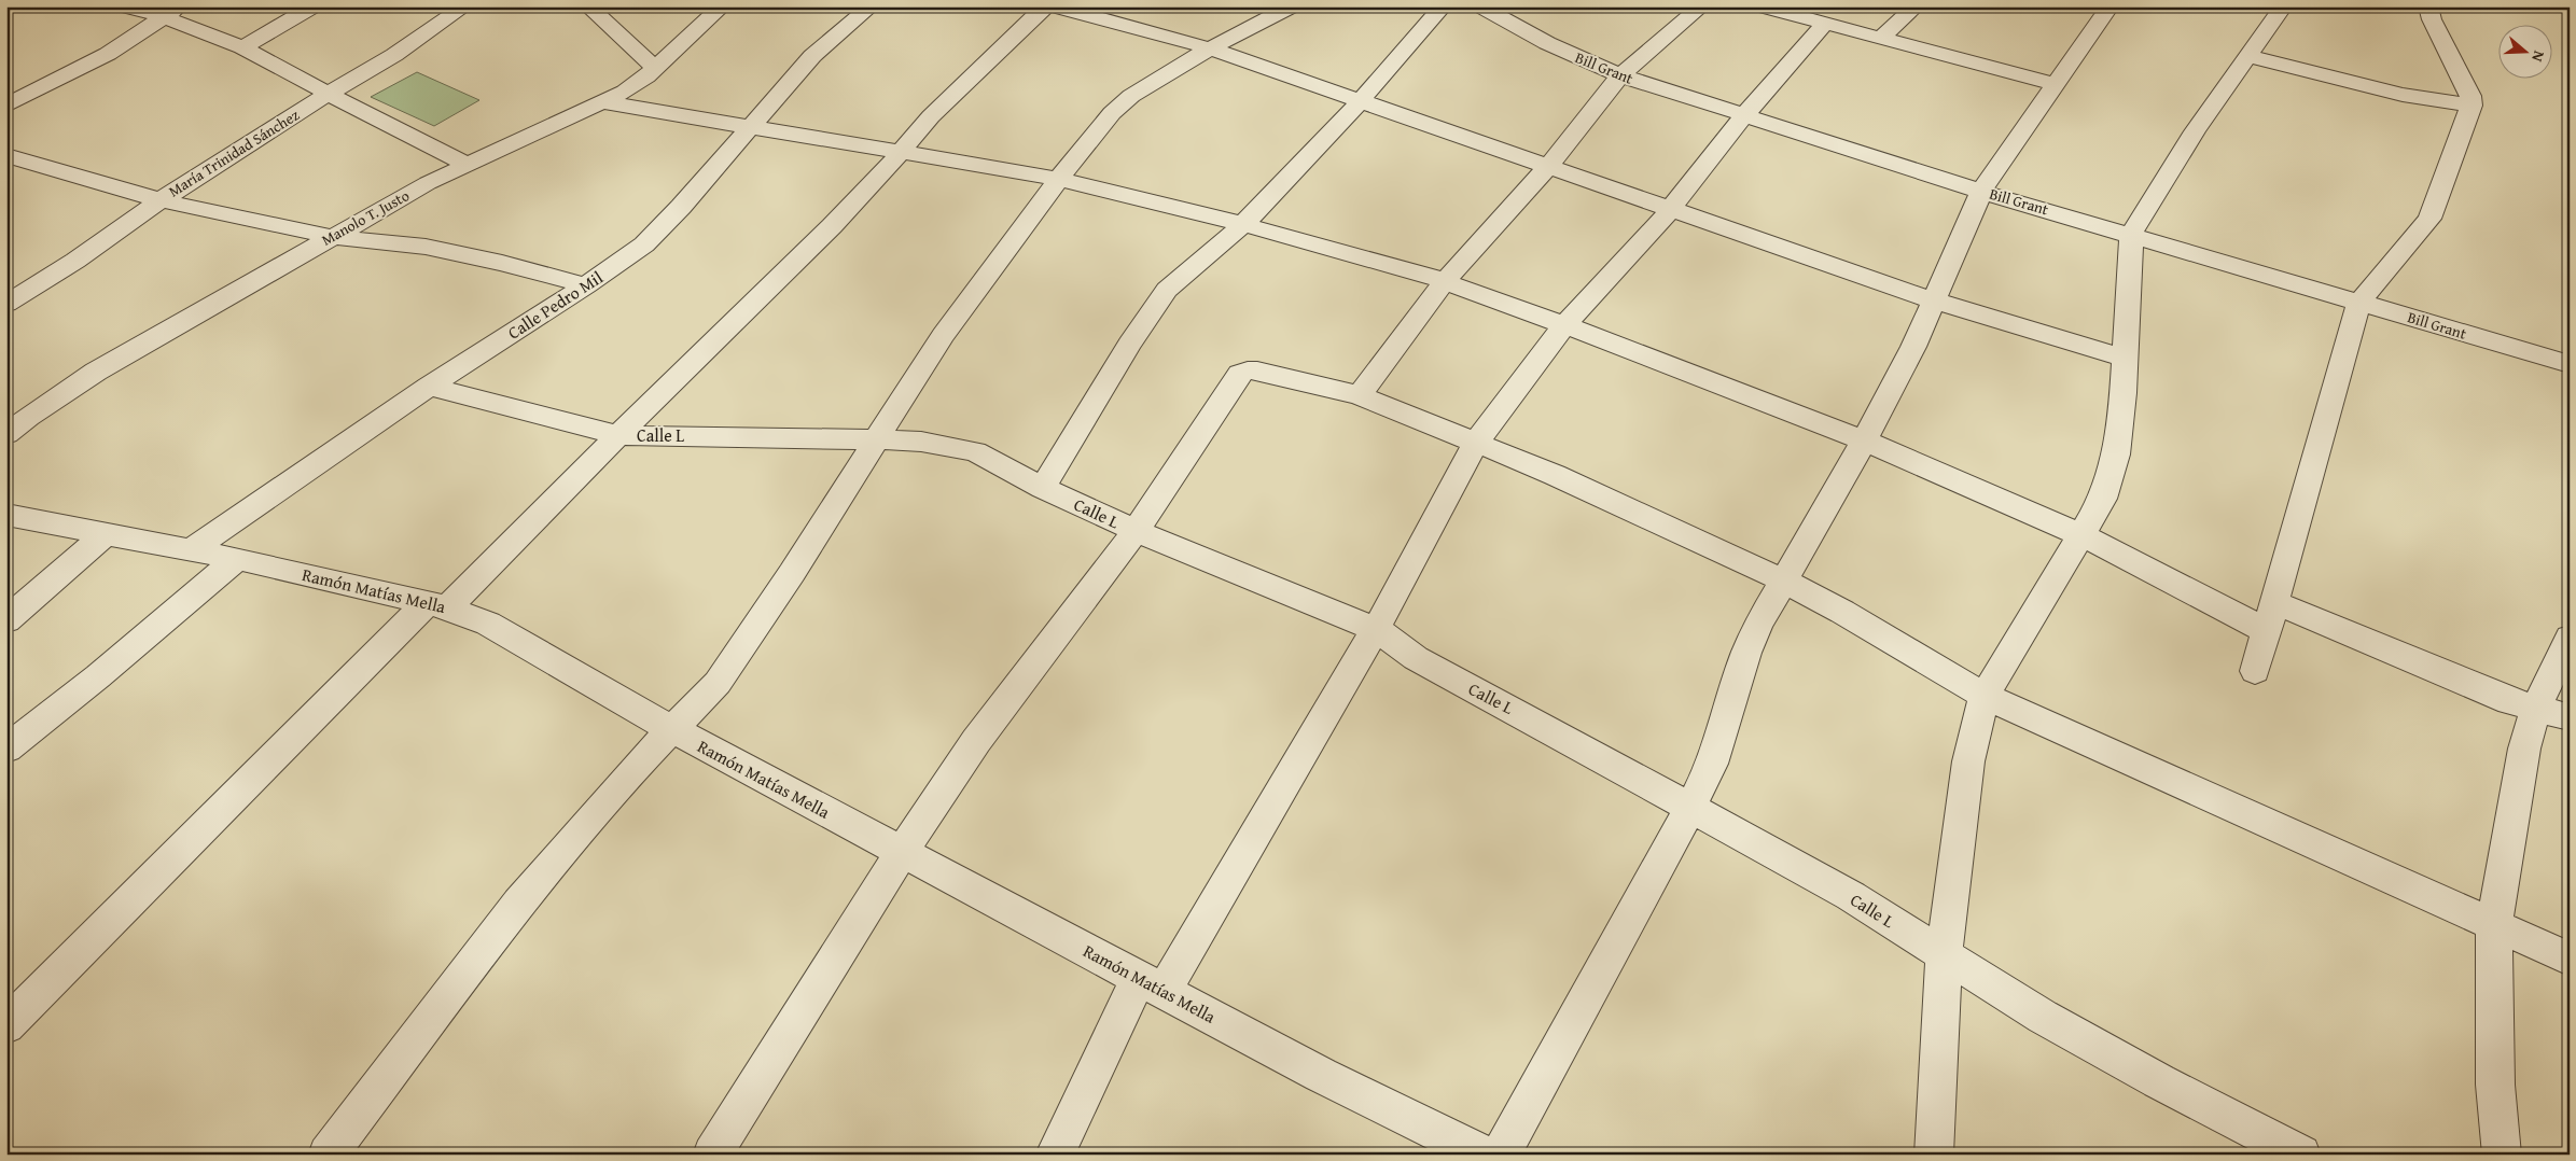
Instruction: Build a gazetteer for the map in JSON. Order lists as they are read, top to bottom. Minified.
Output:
{"streets":{"street":["Bill Grant","María Trinidad Sánchez","Manolo T. Justo","Calle Pedro Mil","Calle L","Ramón Matías Mella"]},"crossings":[["Calle Pedro Mil","Calle L"],["Calle Pedro Mil","Ramón Matías Mella"]],"north":"right"}
